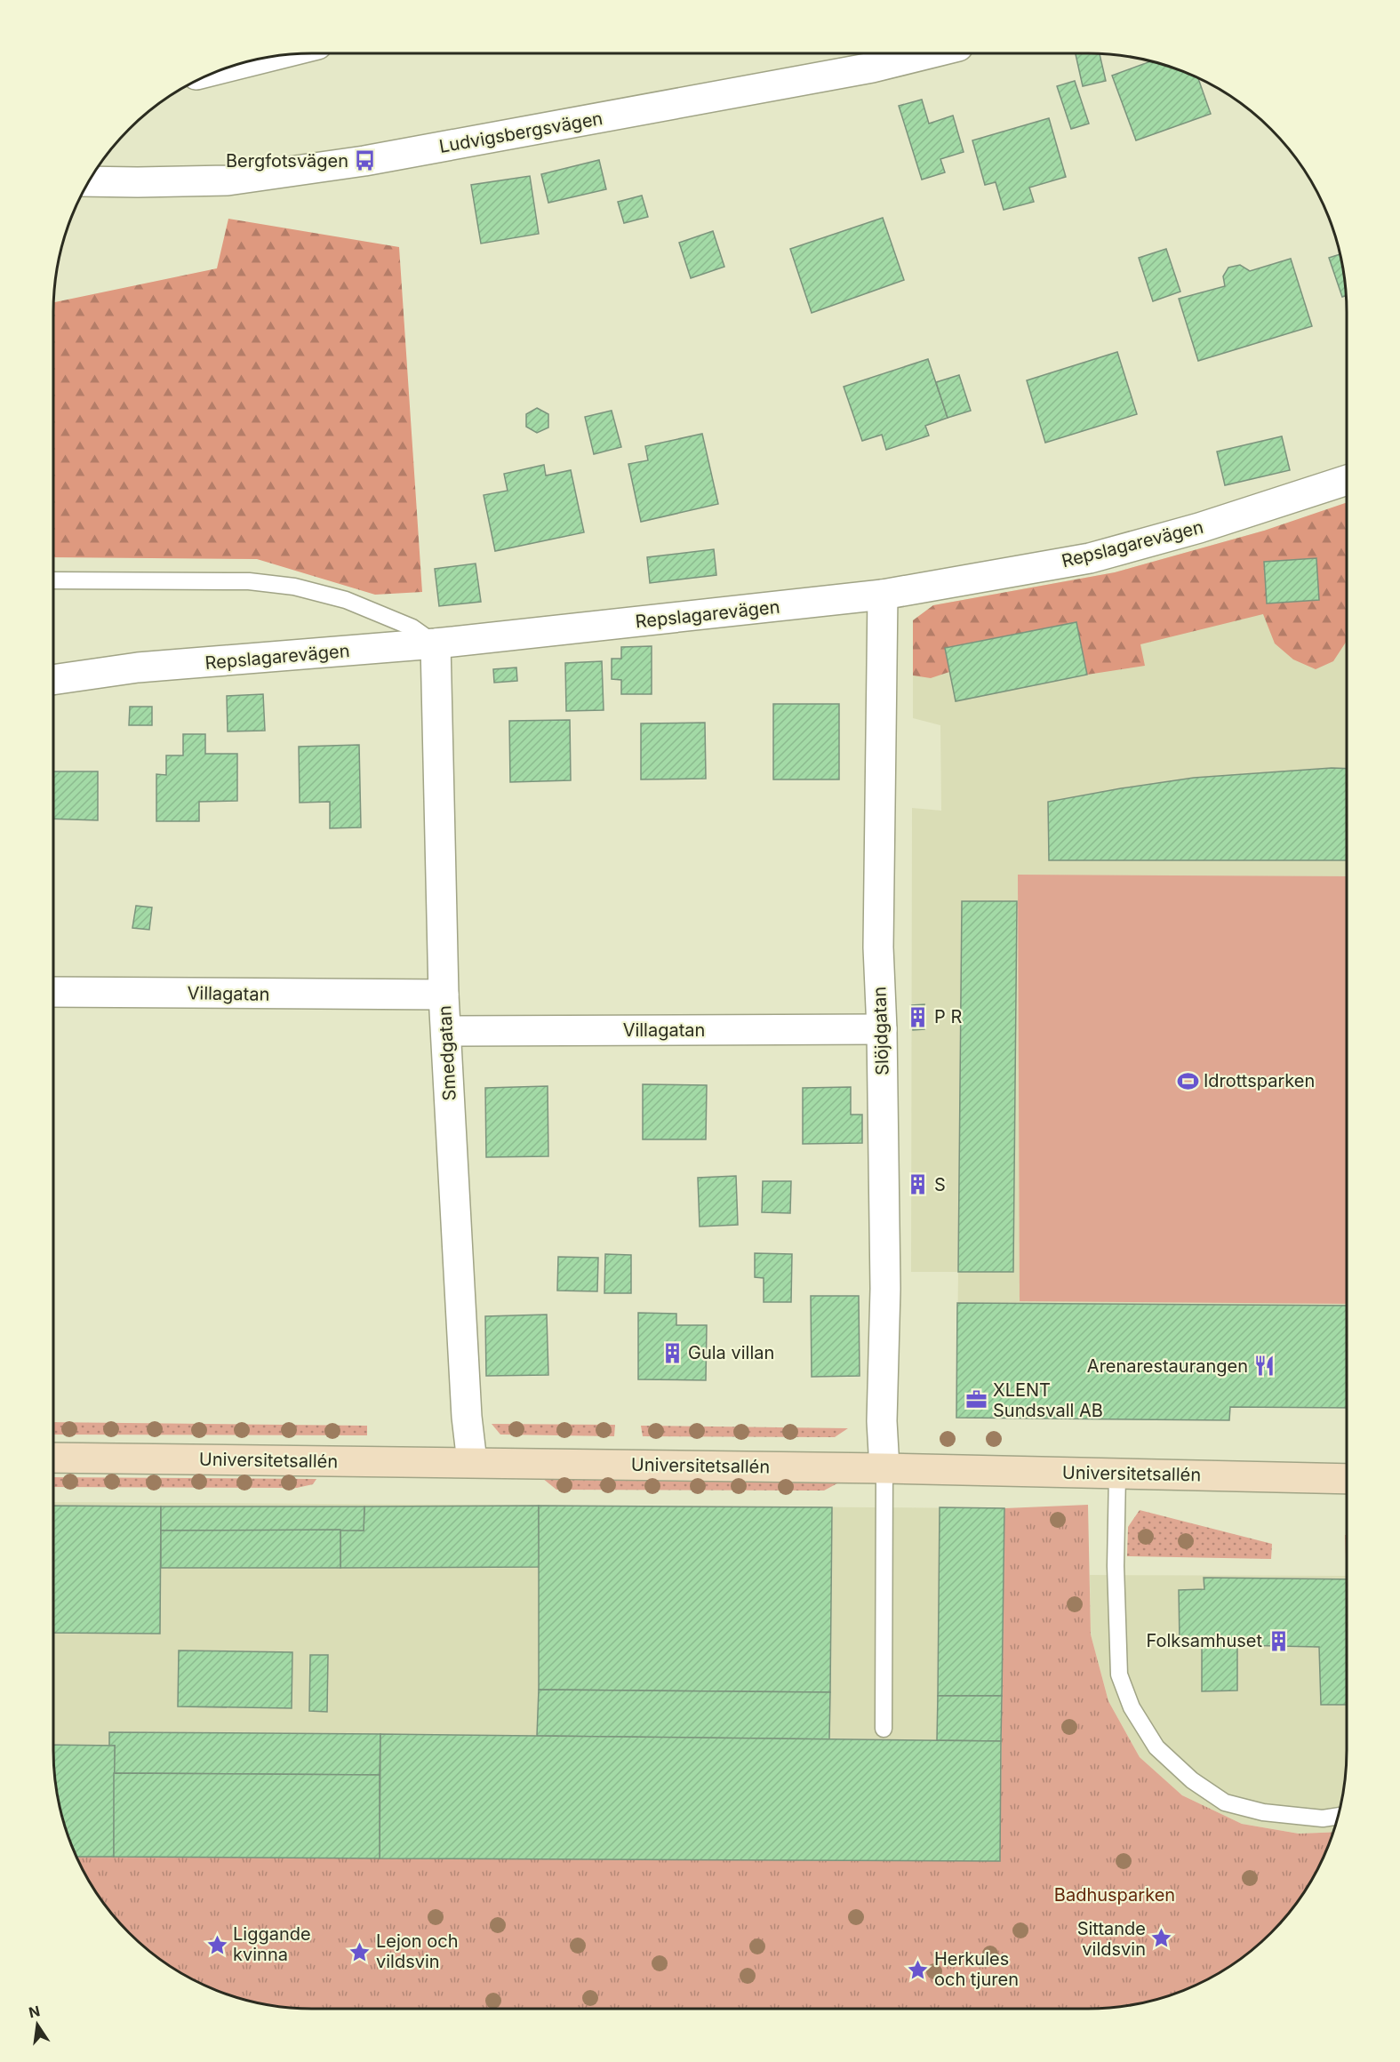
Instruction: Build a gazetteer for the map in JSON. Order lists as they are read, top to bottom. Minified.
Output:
{"streets":{"street":["Ludvigsbergsvägen","Repslagarevägen","Villagatan","Slöjdgatan","Smedgatan","Universitetsallén"]},"crossings":[["Repslagarevägen","Slöjdgatan"],["Repslagarevägen","Smedgatan"],["Villagatan","Slöjdgatan"],["Villagatan","Smedgatan"],["Slöjdgatan","Universitetsallén"],["Smedgatan","Universitetsallén"]],"parks":["Badhusparken"],"places":{"bus stop":["Bergfotsvägen"],"building":["P R","S","Gula villan","Folksamhuset"],"sports":["Idrottsparken"],"restaurant":["Arenarestaurangen"],"office":["XLENT Sundsvall AB"],"place":["Sittande vildsvin","Liggande kvinna","Lejon och vildsvin","Herkules och tjuren"]},"north":"top"}
